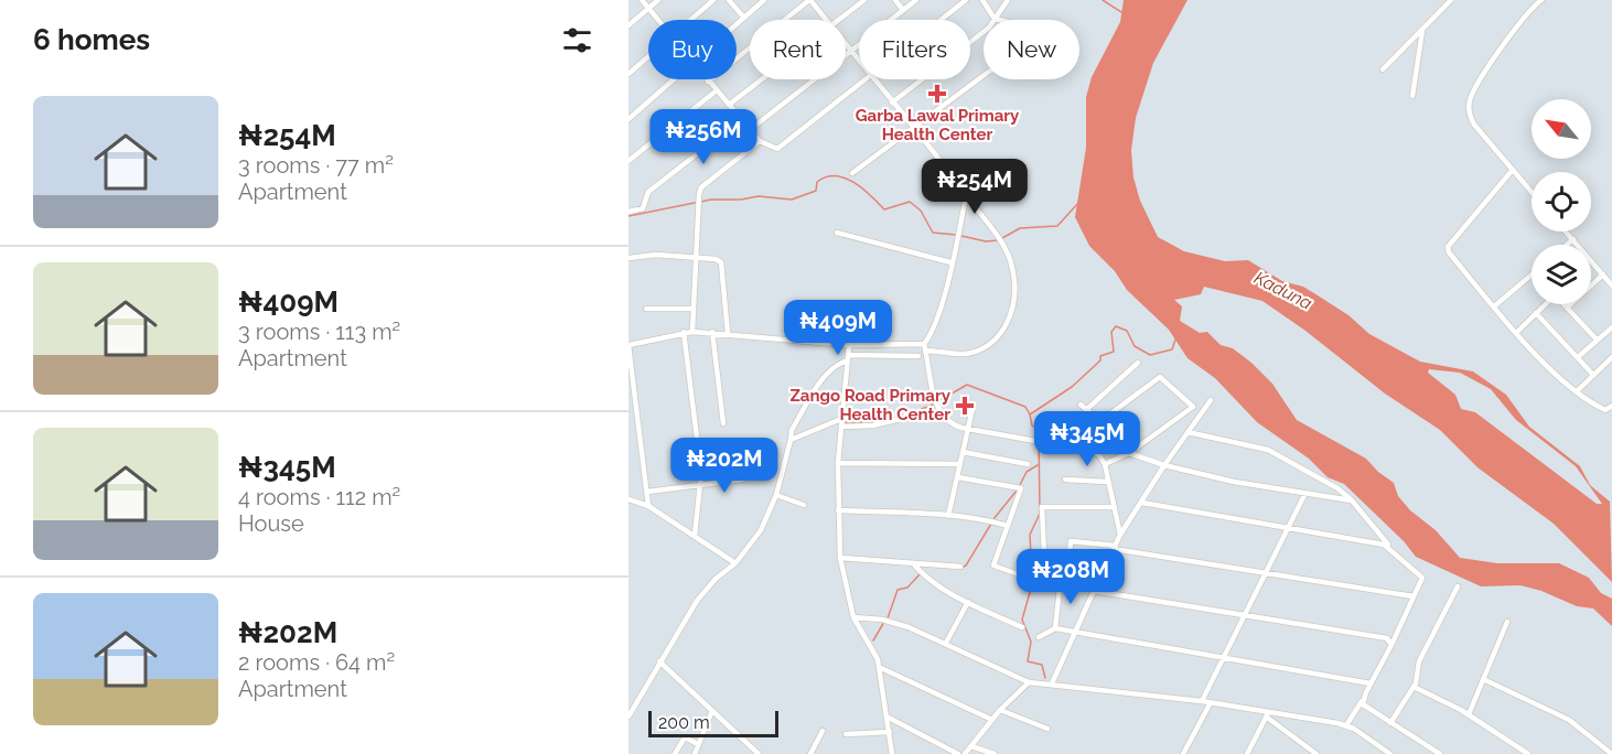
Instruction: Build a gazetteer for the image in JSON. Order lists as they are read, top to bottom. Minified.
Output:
{"water":["Kaduna"],"places":{"health":["Garba Lawal Primary Health Center","Zango Road Primary Health Center"]},"scale_bar":"200 m","north":"top left","page":{"heading":"6 homes","chip":["Buy","Rent","Filters","New"],"list":[{"name":"₦254M","note":"3 rooms · 77 m² · Apartment"},{"name":"₦409M","note":"3 rooms · 113 m² · Apartment"},{"name":"₦345M","note":"4 rooms · 112 m² · House"},{"name":"₦202M","note":"2 rooms · 64 m² · Apartment"}],"price":["₦256M","₦254M","₦409M","₦345M","₦202M","₦208M"],"scale":"200 m"}}
